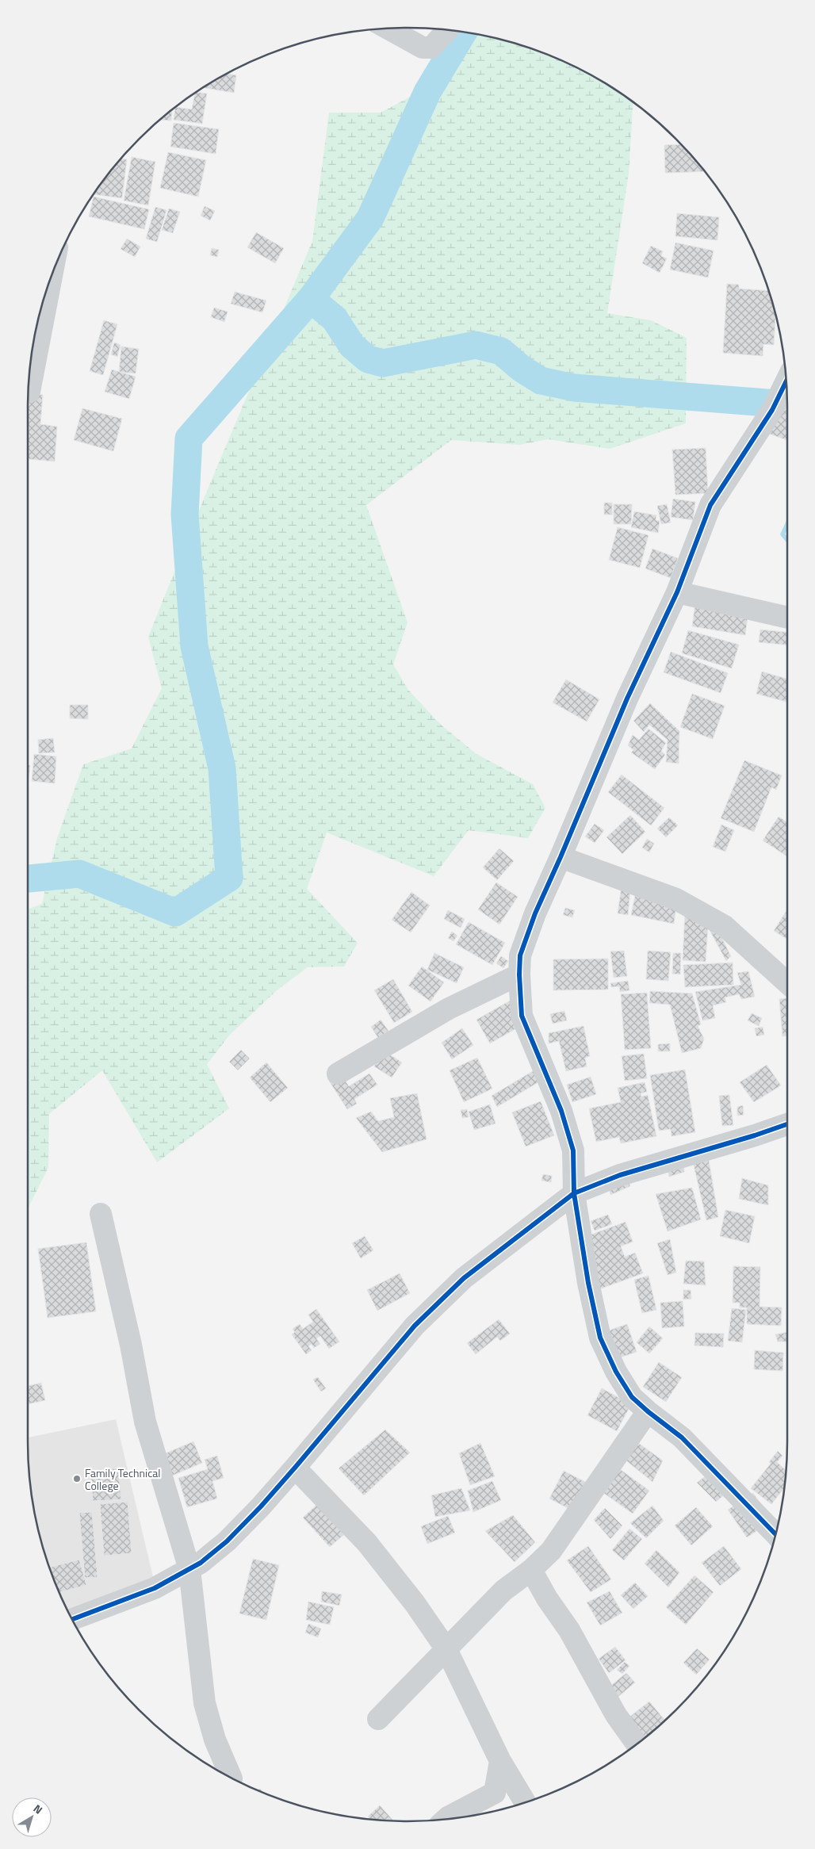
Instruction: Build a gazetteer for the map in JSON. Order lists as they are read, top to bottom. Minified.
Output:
{"places":["Family Technical College"],"north":"top right"}
